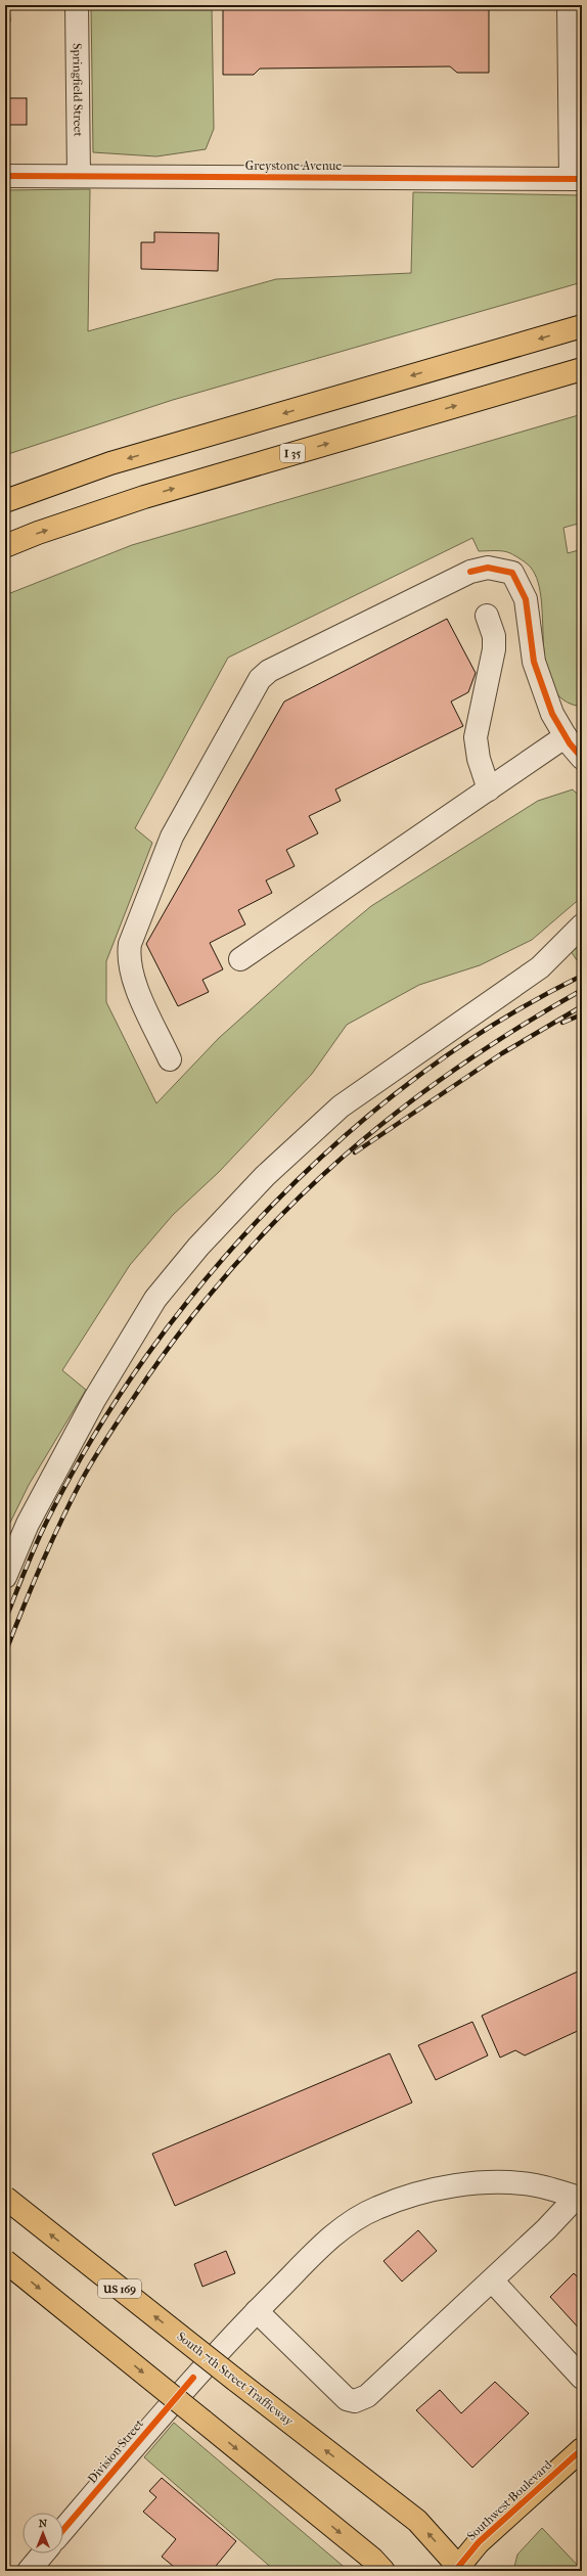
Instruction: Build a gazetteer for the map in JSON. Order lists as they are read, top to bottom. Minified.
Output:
{"streets":{"main road":["I 35","US 169","South 7th Street Trafficway","Southwest Boulevard"],"street":["Springfield Street","Greystone Avenue","Division Street"]},"crossings":[["Springfield Street","Greystone Avenue"],["South 7th Street Trafficway","Southwest Boulevard"]],"north":"top"}
